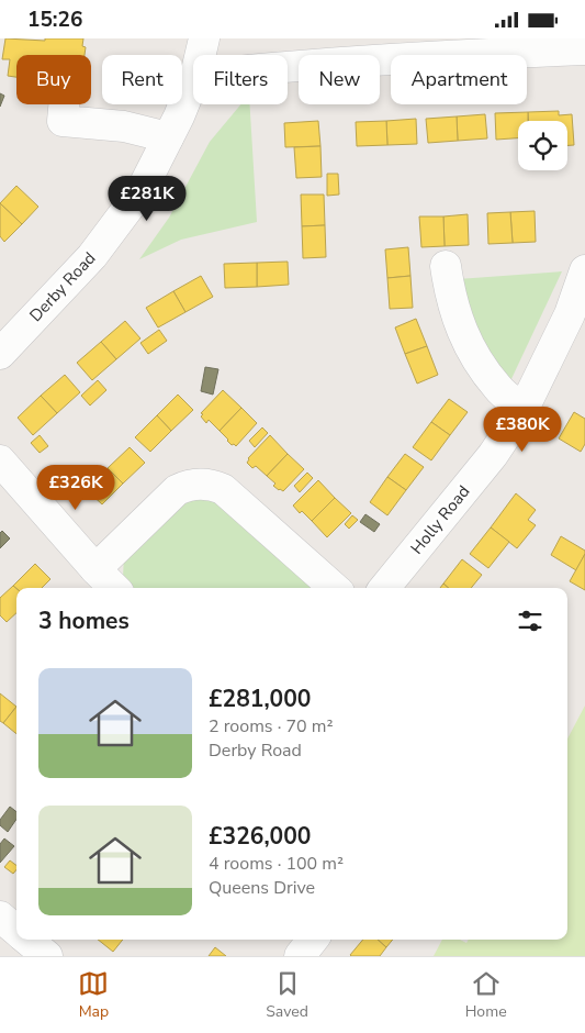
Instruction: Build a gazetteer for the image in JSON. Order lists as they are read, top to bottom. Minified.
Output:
{"streets":{"street":["Derby Road","Holly Road"]},"page":{"status":"15:26","chip":["Buy","Rent","Filters","New","Apartment"],"price":["£281K","£380K","£326K"],"heading":"3 homes","list":[{"name":"£281,000","note":"2 rooms · 70 m² · Derby Road"},{"name":"£326,000","note":"4 rooms · 100 m² · Queens Drive"}],"tabs":["Map","Saved","Home"]}}
